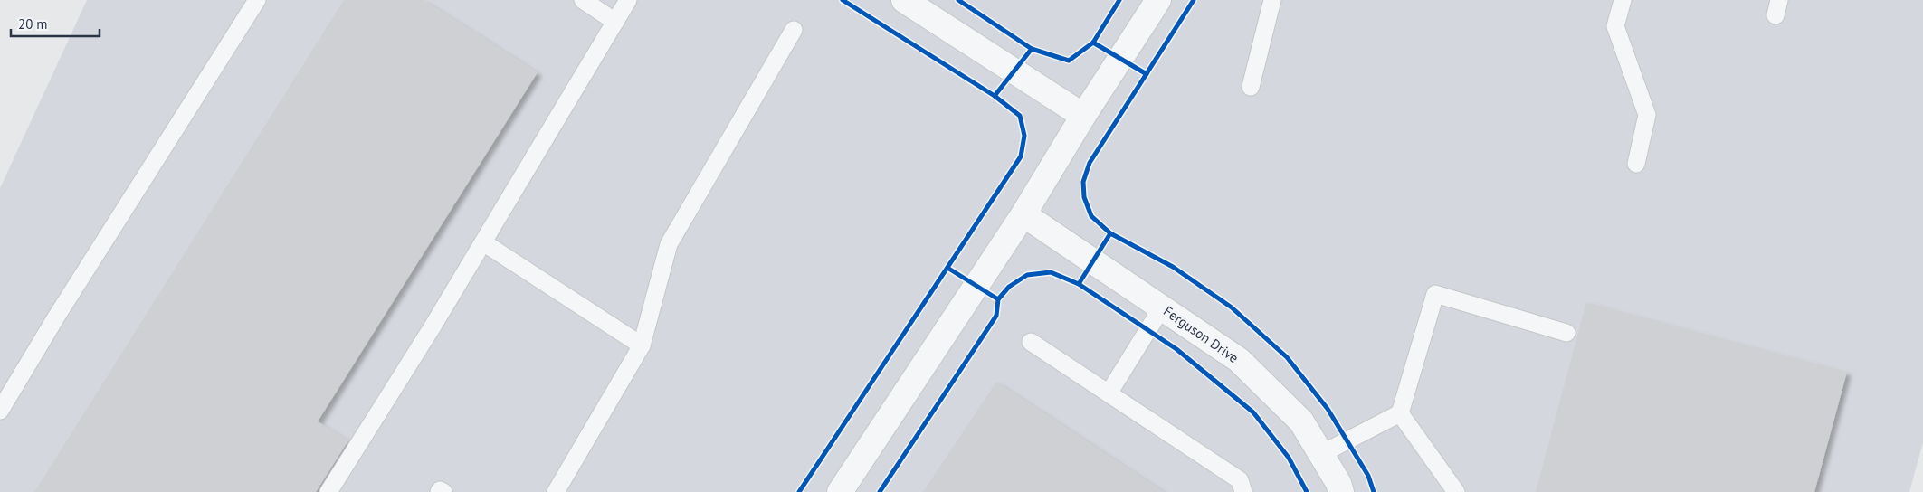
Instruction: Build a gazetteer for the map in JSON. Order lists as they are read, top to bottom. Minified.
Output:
{"streets":{"street":["Ferguson Drive"]},"scale_bar":"20 m"}
